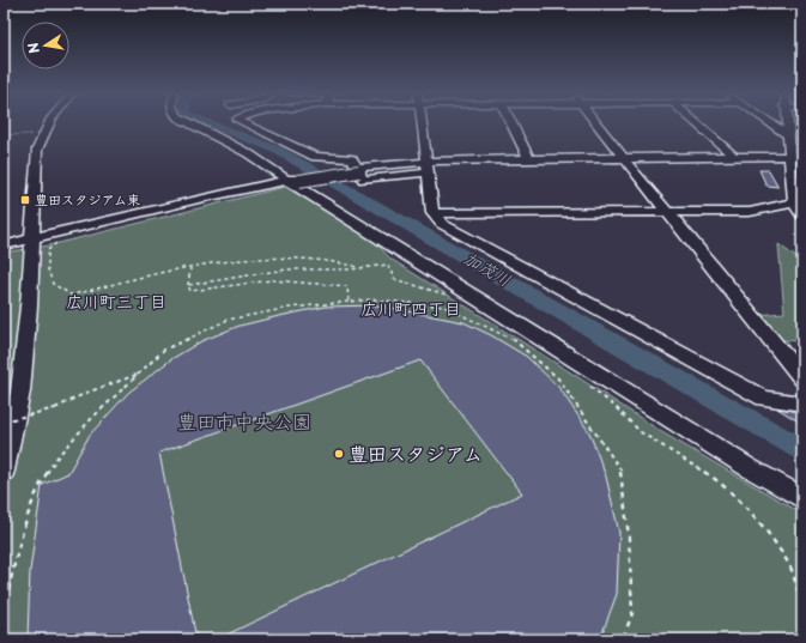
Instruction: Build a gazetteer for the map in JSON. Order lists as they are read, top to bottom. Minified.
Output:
{"districts":["広川町三丁目","広川町四丁目"],"water":["加茂川"],"parks":["豊田市中央公園"],"places":{"transit":["豊田スタジアム東"],"other":["豊田スタジアム"]},"north":"left"}
